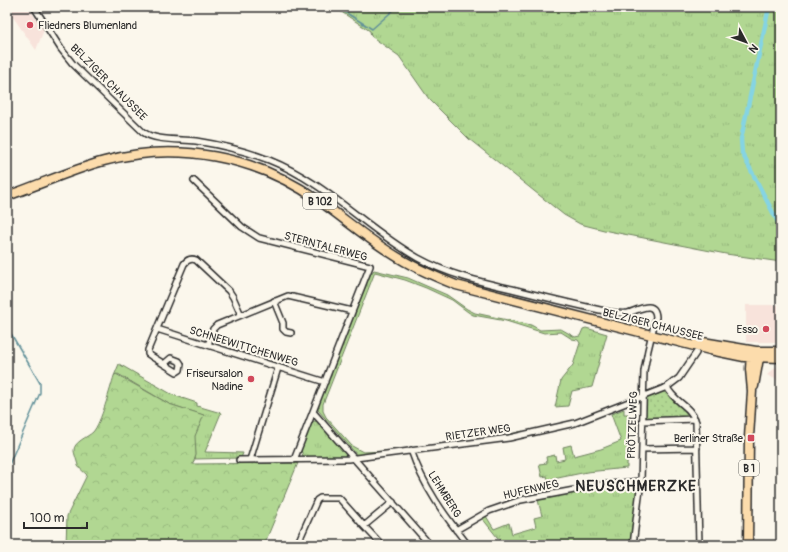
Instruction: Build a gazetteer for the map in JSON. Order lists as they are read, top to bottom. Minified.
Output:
{"streets":{"main road":["BELZIGER CHAUSSEE","B 102","B 1"],"street":["STERNTALERWEG","SCHNEEWITTCHENWEG","PRÖTZELWEG","RIETZER WEG","HUFENWEG","LEHMBERG"]},"crossings":[["BELZIGER CHAUSSEE","PRÖTZELWEG"],["BELZIGER CHAUSSEE","B 1"],["STERNTALERWEG","SCHNEEWITTCHENWEG"],["STERNTALERWEG","RIETZER WEG"],["PRÖTZELWEG","RIETZER WEG"],["PRÖTZELWEG","HUFENWEG"],["RIETZER WEG","LEHMBERG"],["HUFENWEG","LEHMBERG"]],"districts":["NEUSCHMERZKE"],"places":{"other":["Fliedners Blumenland","Esso","Friseursalon Nadine"],"transit":["Berliner Straße"]},"scale_bar":"100 m","north":"bottom right"}
